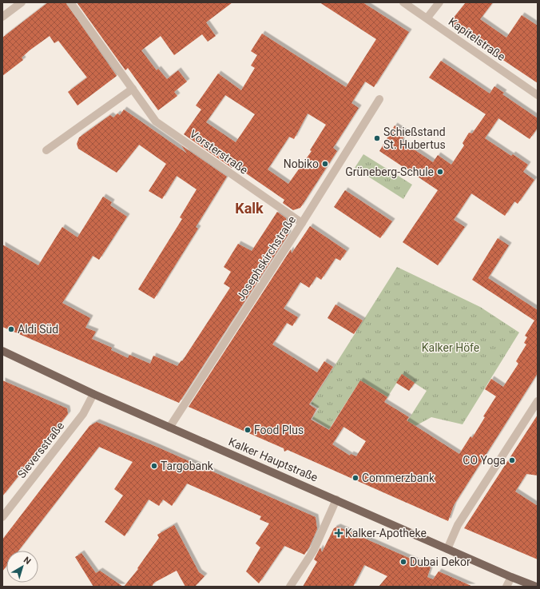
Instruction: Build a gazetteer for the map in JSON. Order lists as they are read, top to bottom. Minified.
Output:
{"streets":{"main road":["Kalker Hauptstraße"],"street":["Kapitelstraße","Vorsterstraße","Josephskirchstraße","Sieversstraße"]},"crossings":[["Vorsterstraße","Josephskirchstraße"],["Josephskirchstraße","Kalker Hauptstraße"],["Sieversstraße","Kalker Hauptstraße"]],"districts":["Kalk"],"parks":["Kalker Höfe"],"places":{"other":["Schießstand St. Hubertus","Nobiko","Grüneberg-Schule","Aldi Süd","Food Plus","CO Yoga","Targobank","Commerzbank","Dubai Dekor"],"health":["Kalker-Apotheke"]},"north":"top right"}
